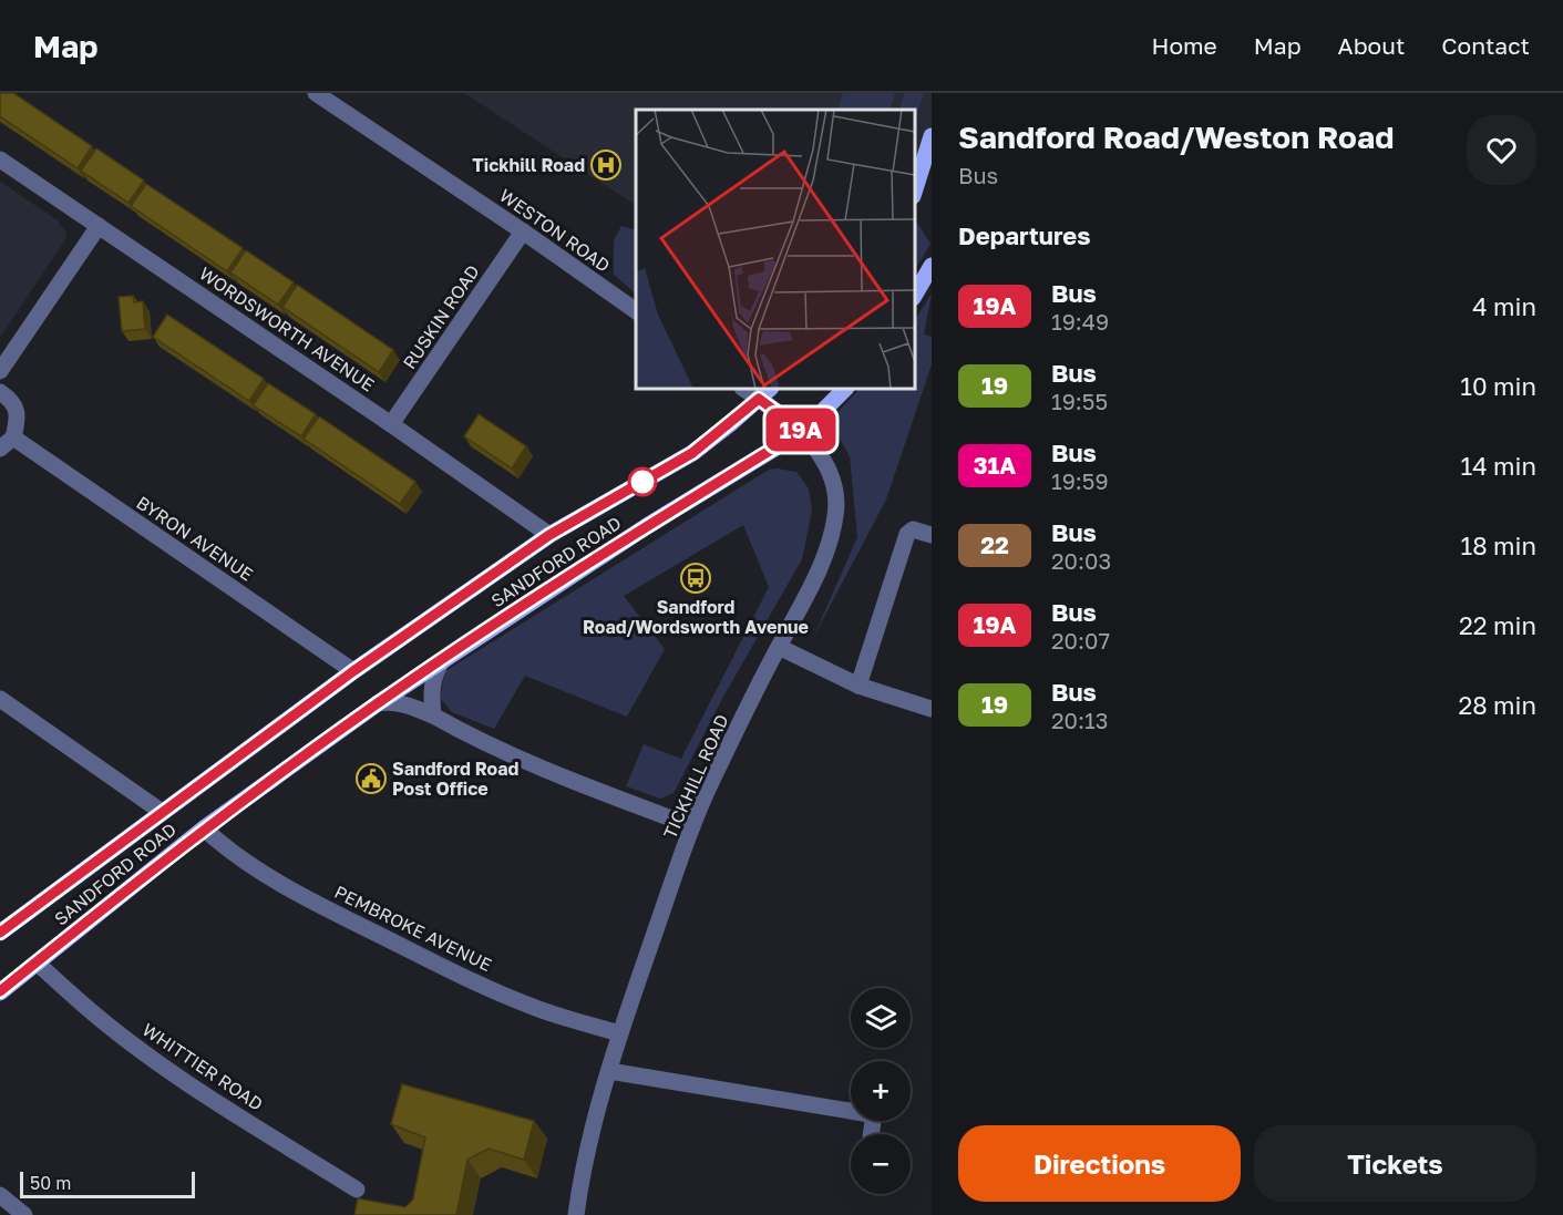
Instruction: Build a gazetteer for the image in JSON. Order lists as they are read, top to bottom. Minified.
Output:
{"streets":{"main road":["SANDFORD ROAD"],"street":["WESTON ROAD","RUSKIN ROAD","WORDSWORTH AVENUE","BYRON AVENUE","TICKHILL ROAD","PEMBROKE AVENUE","WHITTIER ROAD"]},"crossings":[["WESTON ROAD","RUSKIN ROAD"],["RUSKIN ROAD","WORDSWORTH AVENUE"],["WORDSWORTH AVENUE","SANDFORD ROAD"],["BYRON AVENUE","SANDFORD ROAD"],["SANDFORD ROAD","TICKHILL ROAD"],["SANDFORD ROAD","PEMBROKE AVENUE"],["SANDFORD ROAD","WHITTIER ROAD"],["TICKHILL ROAD","PEMBROKE AVENUE"]],"places":{"hospital":["Tickhill Road"],"bus stop":["Sandford Road/Wordsworth Avenue"],"public building":["Sandford Road Post Office"]},"lines":["bus line 19A"],"scale_bar":"50 m","page":{"header":"Map","nav":["Home","Map","About","Contact"],"on_map":"19A","heading":[["Sandford Road/Weston Road","Bus"],"Departures"],"list":[{"mark":"19A","name":"Bus","note":"19:49","value":"4 min"},{"mark":"19","name":"Bus","note":"19:55","value":"10 min"},{"mark":"31A","name":"Bus","note":"19:59","value":"14 min"},{"mark":"22","name":"Bus","note":"20:03","value":"18 min"},{"mark":"19A","name":"Bus","note":"20:07","value":"22 min"},{"mark":"19","name":"Bus","note":"20:13","value":"28 min"}],"map_buttons":["+","−"],"buttons":["Directions","Tickets"],"scale":"50 m"}}
